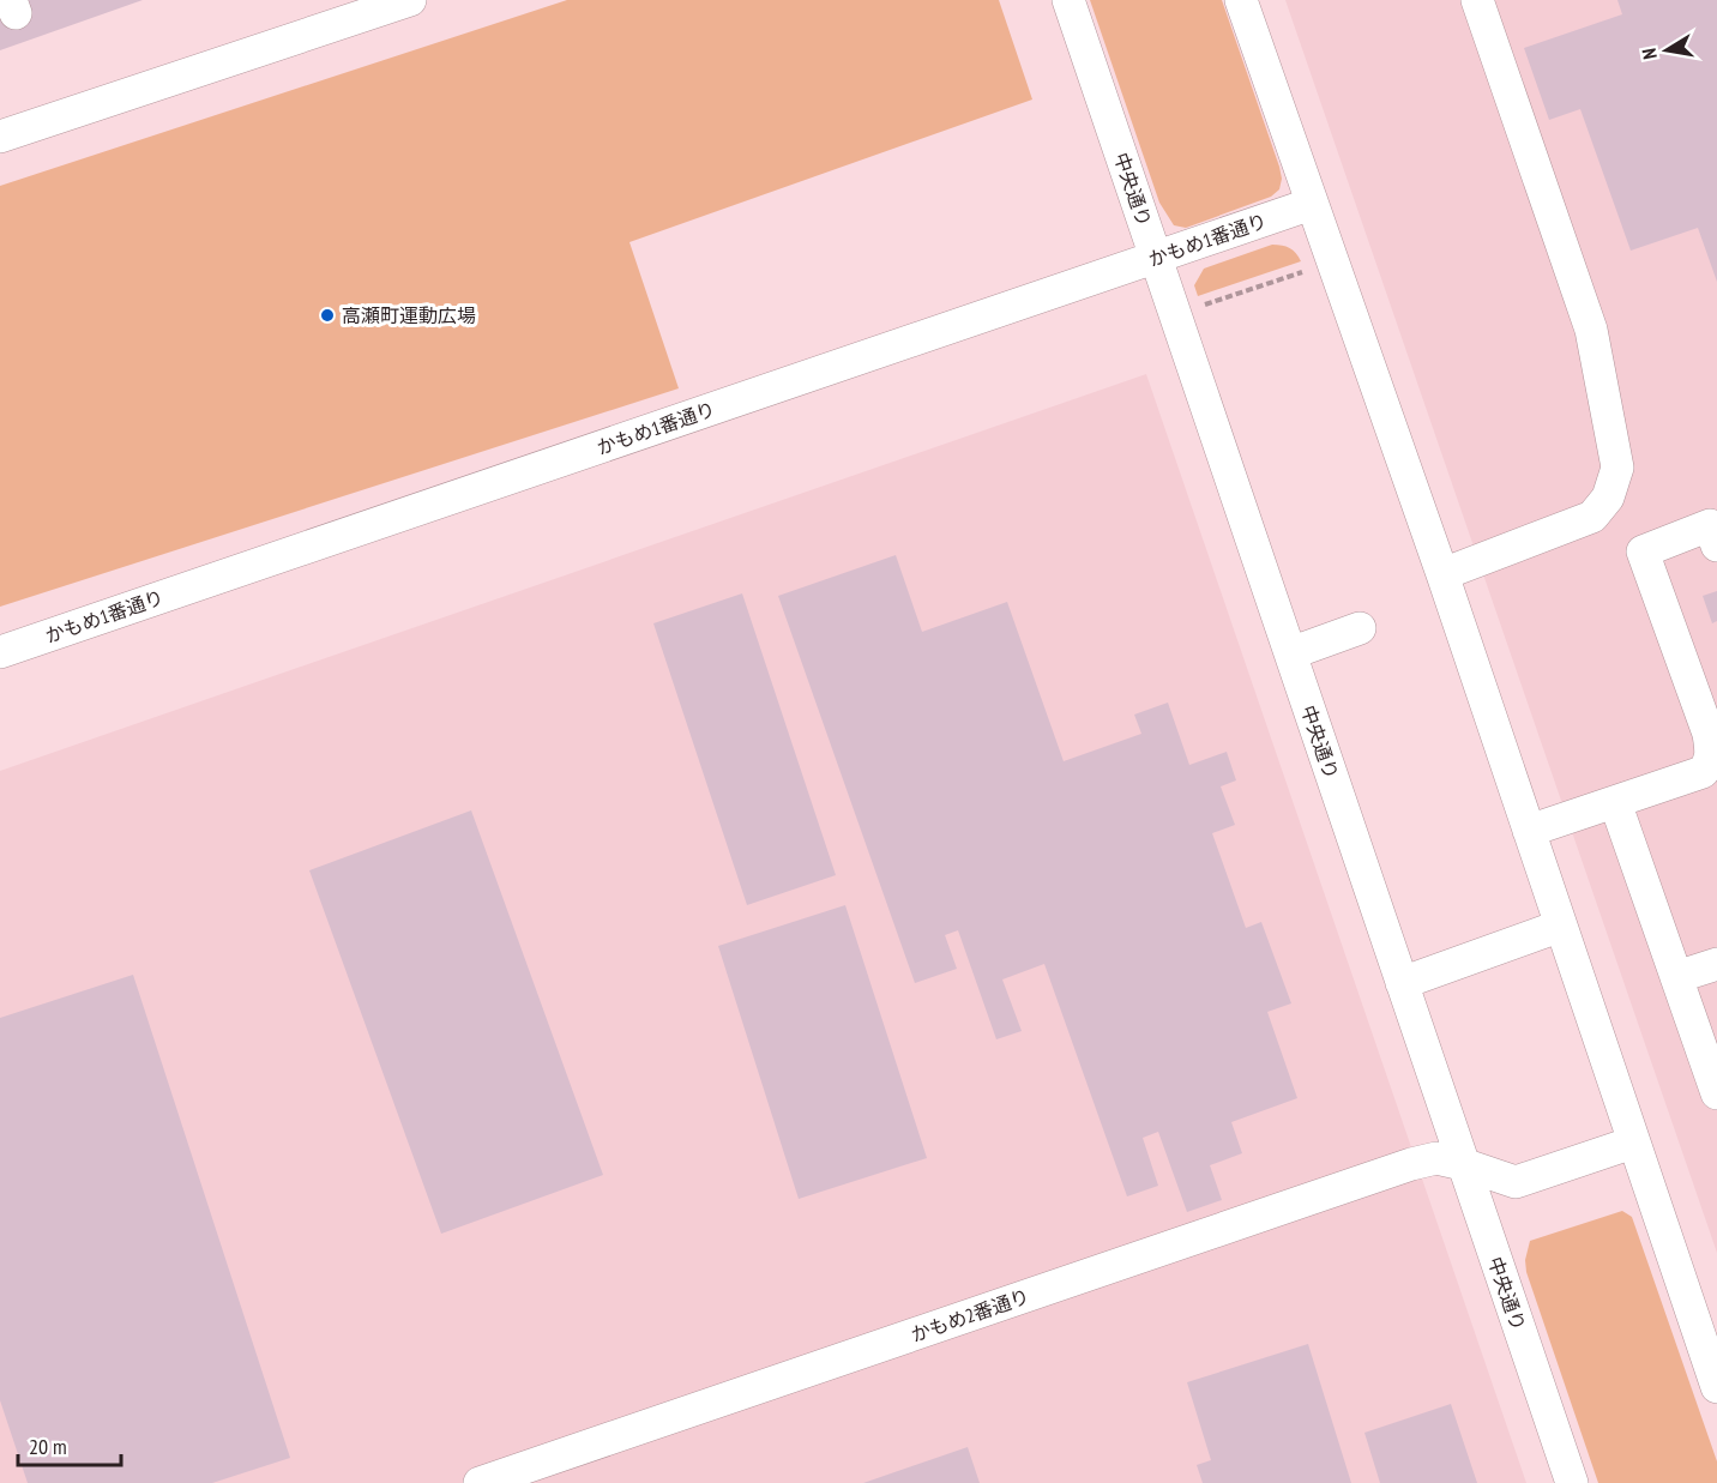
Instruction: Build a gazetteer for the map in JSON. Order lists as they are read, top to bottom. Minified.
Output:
{"streets":{"street":["中央通り","かもめ1番通り","かもめ2番通り"]},"crossings":[["中央通り","かもめ1番通り"],["中央通り","かもめ2番通り"]],"places":["高瀬町運動広場"],"scale_bar":"20 m","north":"left"}
